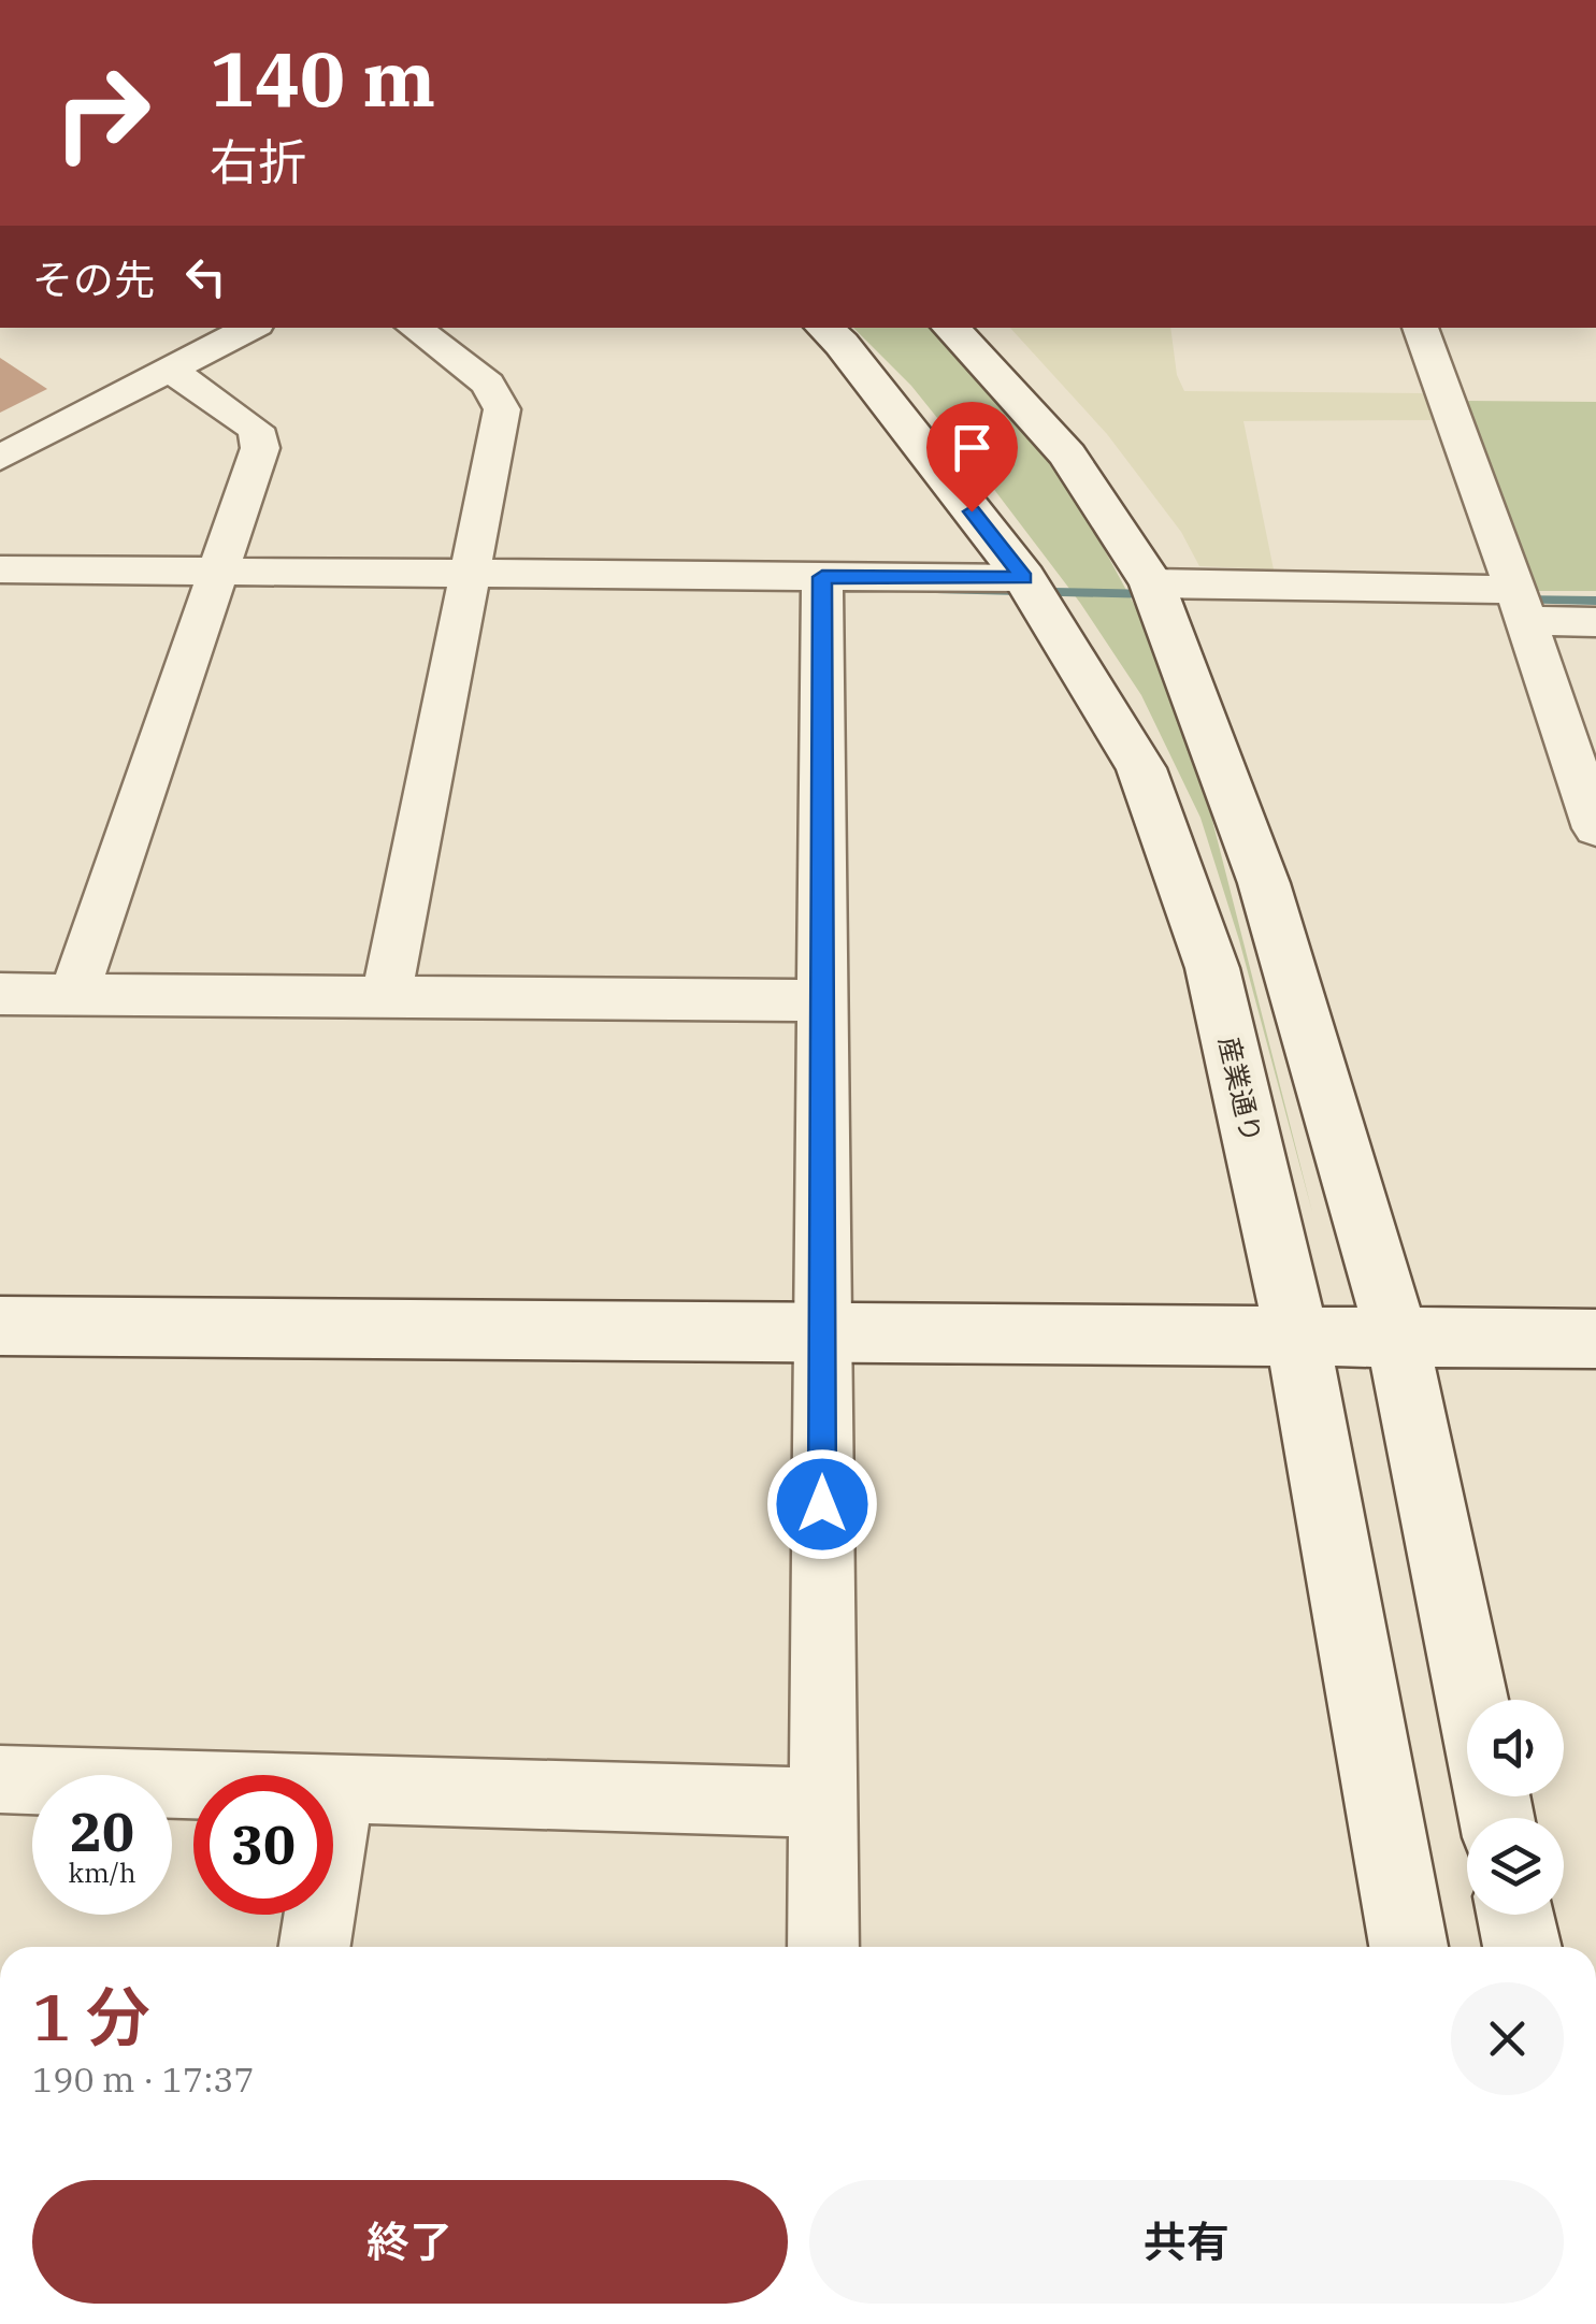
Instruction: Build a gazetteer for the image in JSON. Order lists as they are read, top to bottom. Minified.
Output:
{"streets":{"street":["産業通り"]},"page":{"turn":["140 m","右折"],"then":"その先","speed":"20 km/h","limit":"30","heading":["1 分","190 m · 17:37"],"buttons":["終了","共有"]}}
